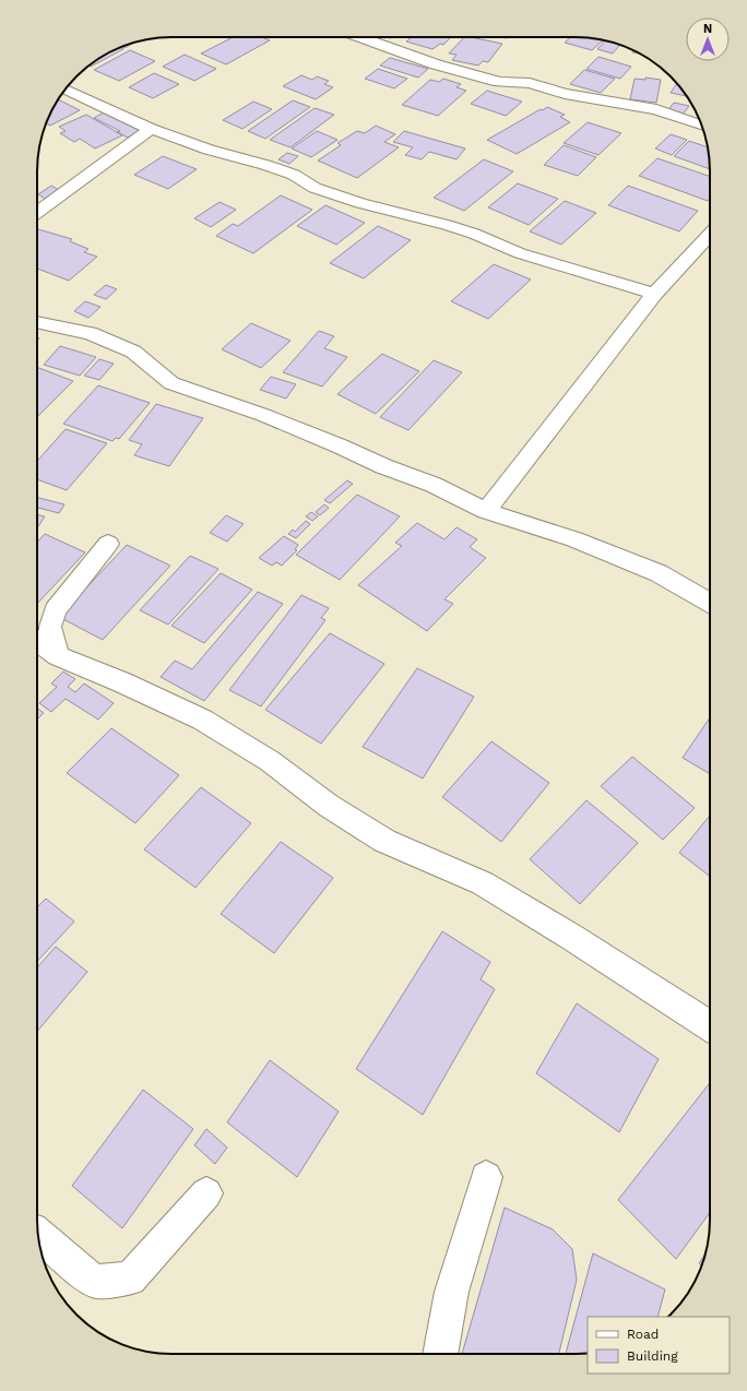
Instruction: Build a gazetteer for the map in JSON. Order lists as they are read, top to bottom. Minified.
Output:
{"legend":["Road","Building"],"north":"top"}
